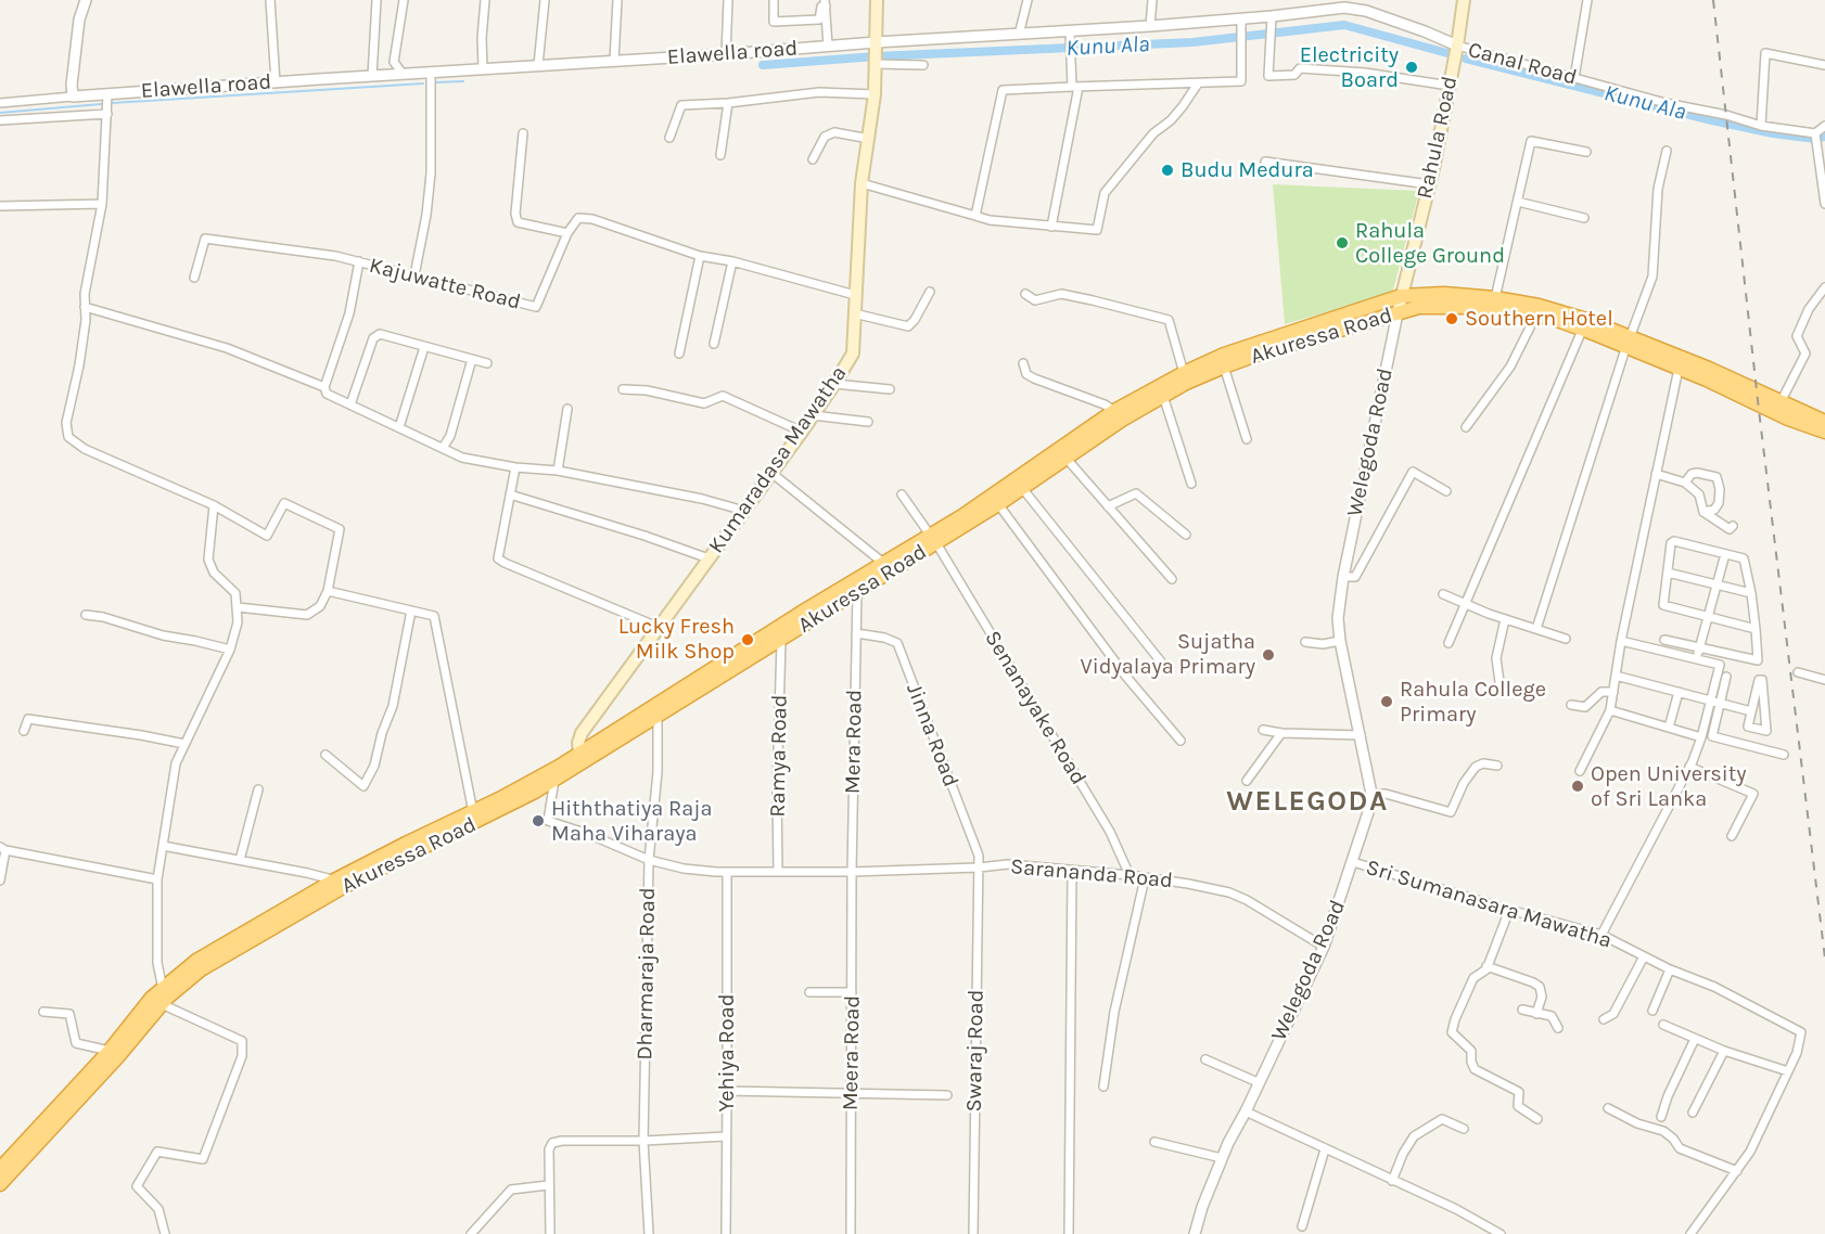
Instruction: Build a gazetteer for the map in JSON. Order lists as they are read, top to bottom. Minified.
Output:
{"streets":{"highway":["Akuressa Road"],"main road":["Rahula Road","Kumaradasa Mawatha"],"street":["Elawella road","Canal Road","Kajuwatte Road","Welegoda Road","Senanayake Road","Jinna Road","Mera Road","Ramya Road","Sarananda Road","Sri Sumanasara Mawatha","Dharmaraja Road","Swaraj Road","Yehiya Road","Meera Road"]},"crossings":[["Elawella road","Canal Road"],["Elawella road","Rahula Road"],["Elawella road","Kumaradasa Mawatha"],["Canal Road","Rahula Road"],["Rahula Road","Akuressa Road"],["Rahula Road","Welegoda Road"],["Akuressa Road","Welegoda Road"],["Akuressa Road","Kumaradasa Mawatha"],["Akuressa Road","Senanayake Road"],["Akuressa Road","Mera Road"],["Akuressa Road","Ramya Road"],["Akuressa Road","Sarananda Road"],["Akuressa Road","Dharmaraja Road"],["Welegoda Road","Sarananda Road"],["Welegoda Road","Sri Sumanasara Mawatha"],["Senanayake Road","Sarananda Road"],["Jinna Road","Mera Road"],["Jinna Road","Sarananda Road"],["Jinna Road","Swaraj Road"],["Mera Road","Sarananda Road"],["Mera Road","Meera Road"],["Ramya Road","Sarananda Road"],["Sarananda Road","Dharmaraja Road"],["Sarananda Road","Swaraj Road"],["Sarananda Road","Yehiya Road"],["Sarananda Road","Meera Road"]],"districts":["WELEGODA"],"water":["Kunu Ala"],"places":["Electricity Board","Budu Medura","Rahula College Ground","Southern Hotel","Lucky Fresh Milk Shop","Sujatha Vidyalaya Primary","Rahula College Primary","Open University of Sri Lanka","Hiththatiya Raja Maha Viharaya"]}
